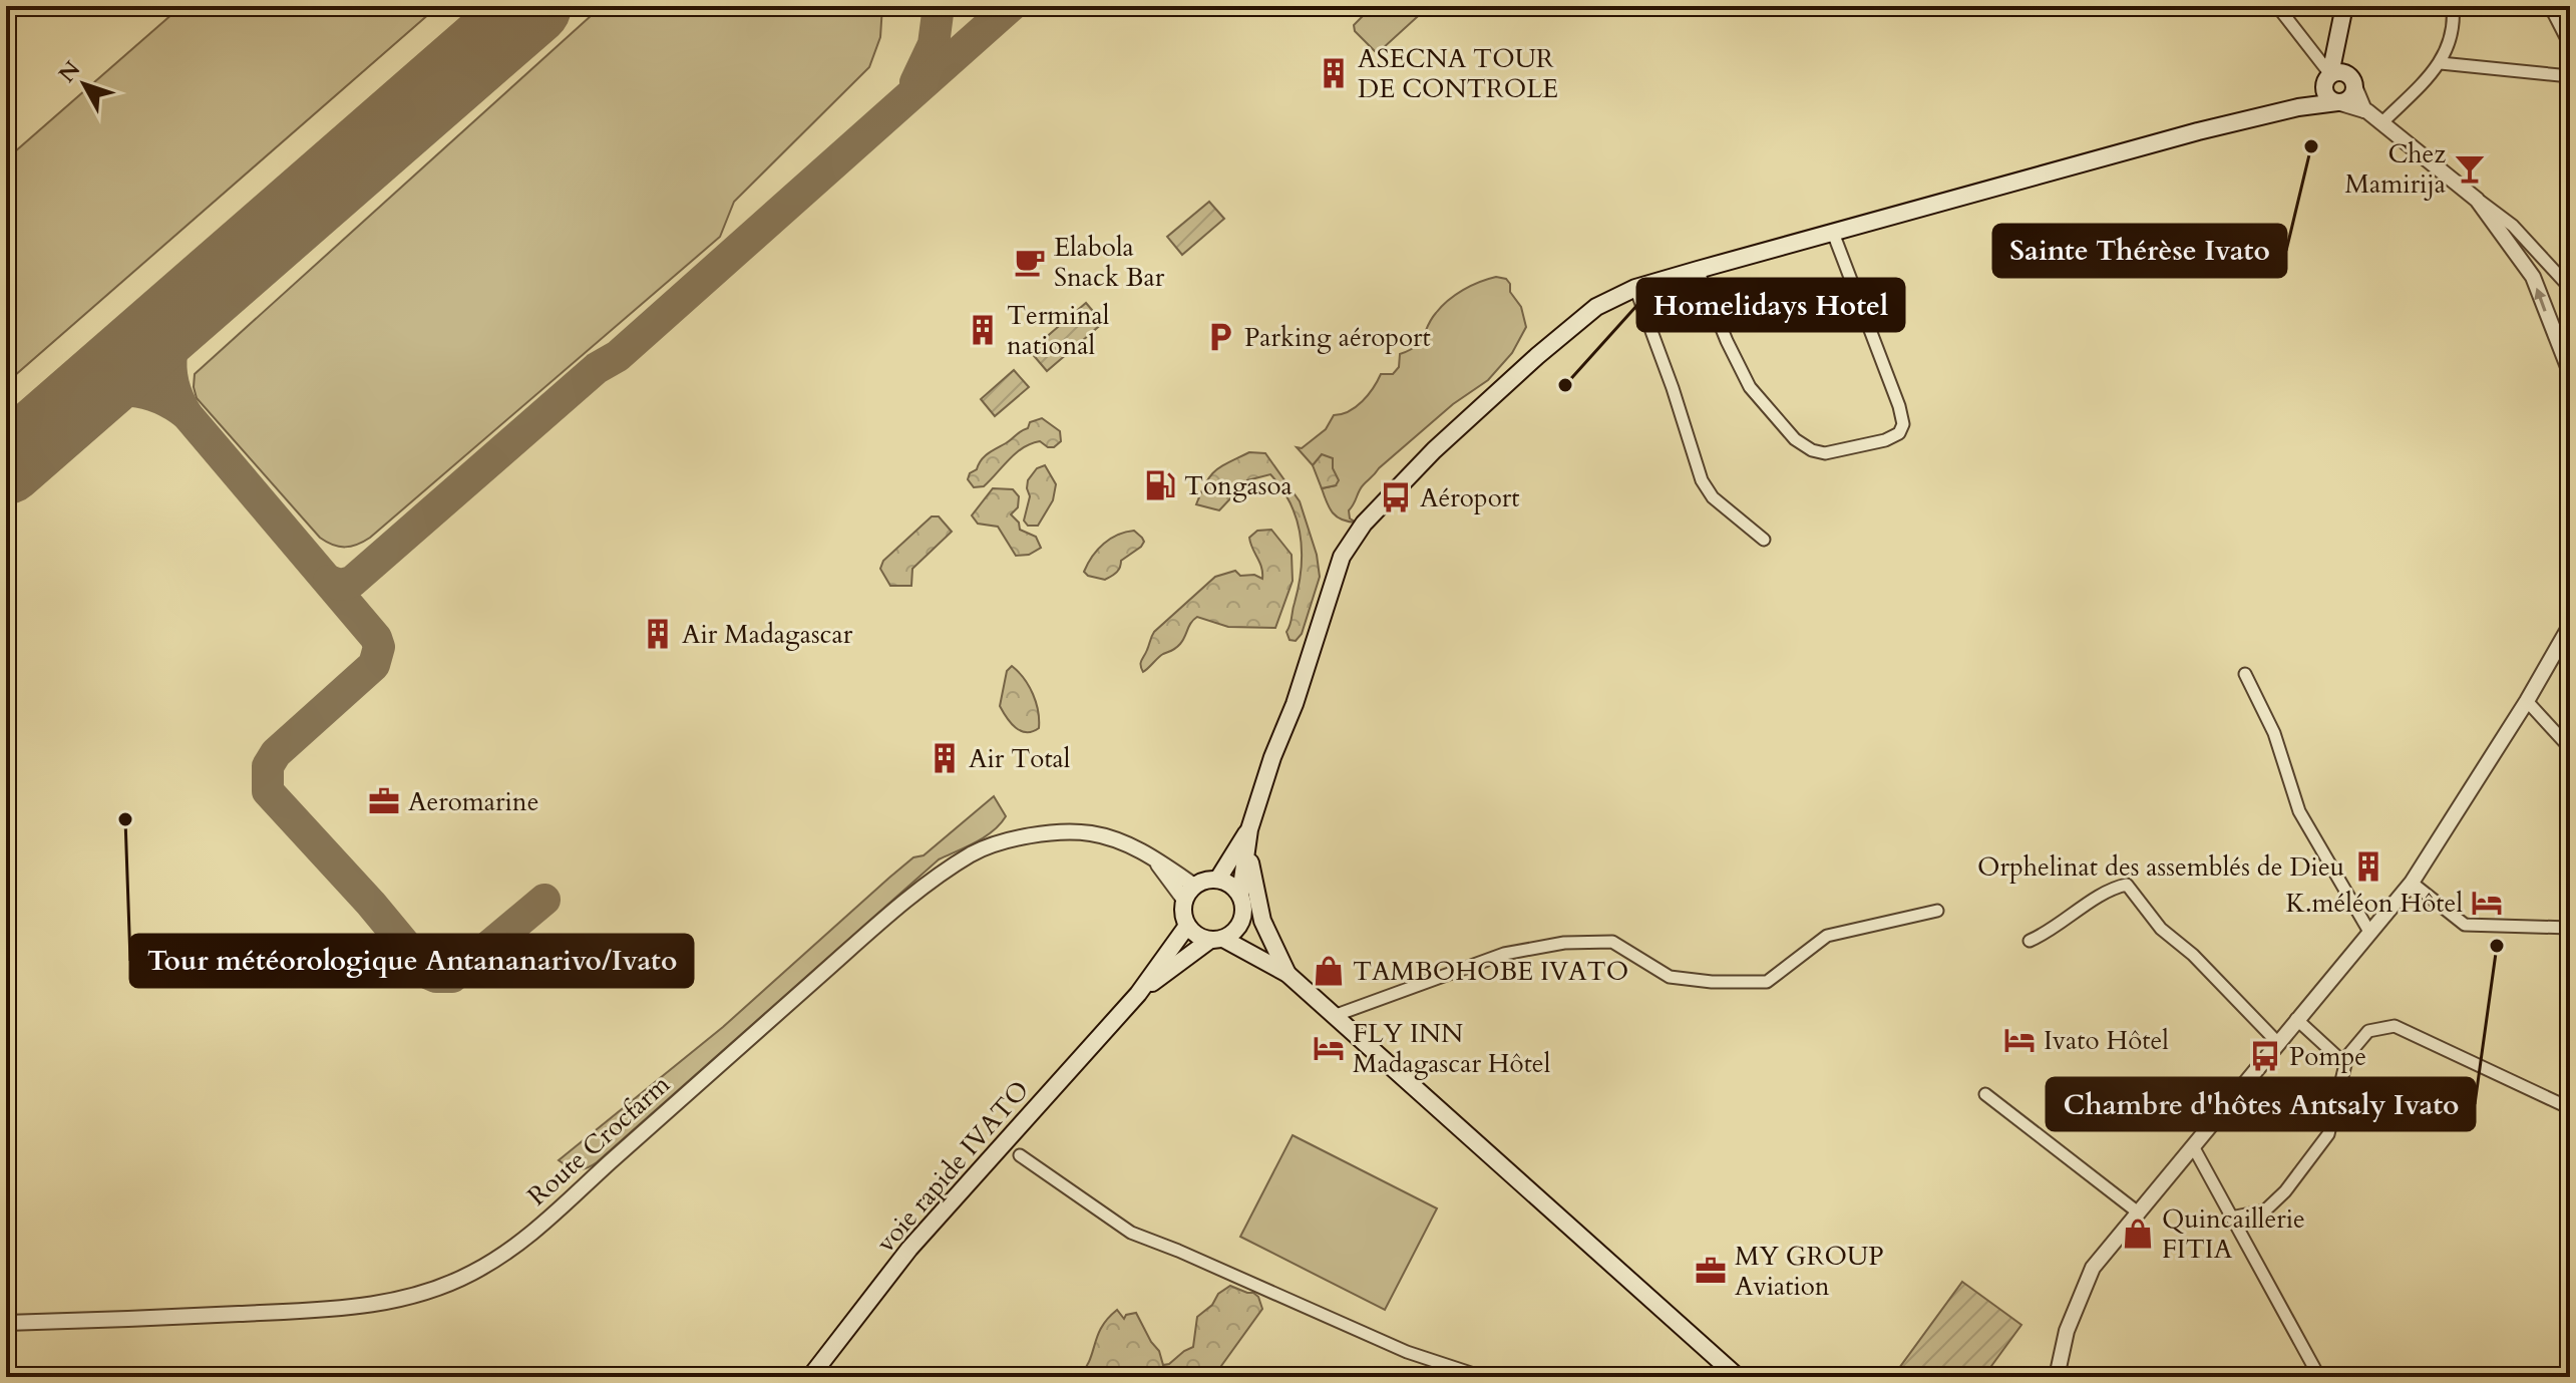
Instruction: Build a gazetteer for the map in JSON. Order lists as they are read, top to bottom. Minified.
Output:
{"streets":{"main road":["voie rapide IVATO"],"street":["Route Crocfarm"]},"places":{"building":["ASECNA TOUR DE CONTROLE","Terminal national","Air Madagascar","Air Total","Orphelinat des assemblés de Dieu"],"other":["Sainte Thérèse Ivato","Homelidays Hotel","Tour météorologique Antananarivo/Ivato","Chambre d'hôtes Antsaly Ivato"],"bar":["Chez Mamirija"],"cafe":["Elabola Snack Bar"],"parking":["Parking aéroport"],"fuel station":["Tongasoa"],"bus stop":["Aéroport","Pompe"],"office":["Aeromarine","MY GROUP Aviation"],"hotel":["K.méléon Hôtel","Ivato Hôtel","FLY INN Madagascar Hôtel"],"shop":["TAMBOHOBE IVATO","Quincaillerie FITIA"]},"north":"top left"}
